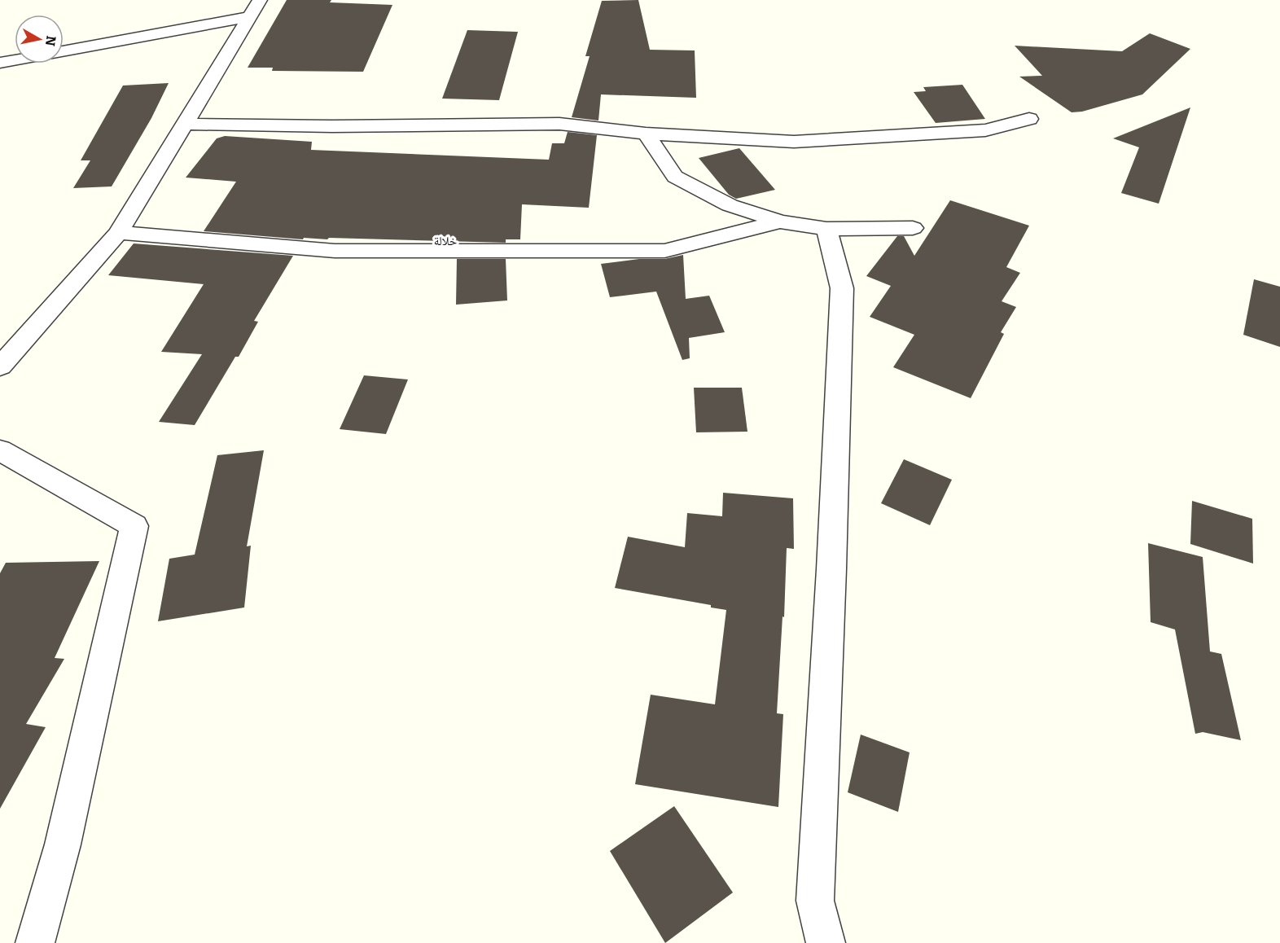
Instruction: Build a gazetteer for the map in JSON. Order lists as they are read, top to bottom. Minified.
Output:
{"districts":["خلالة"],"north":"right"}
